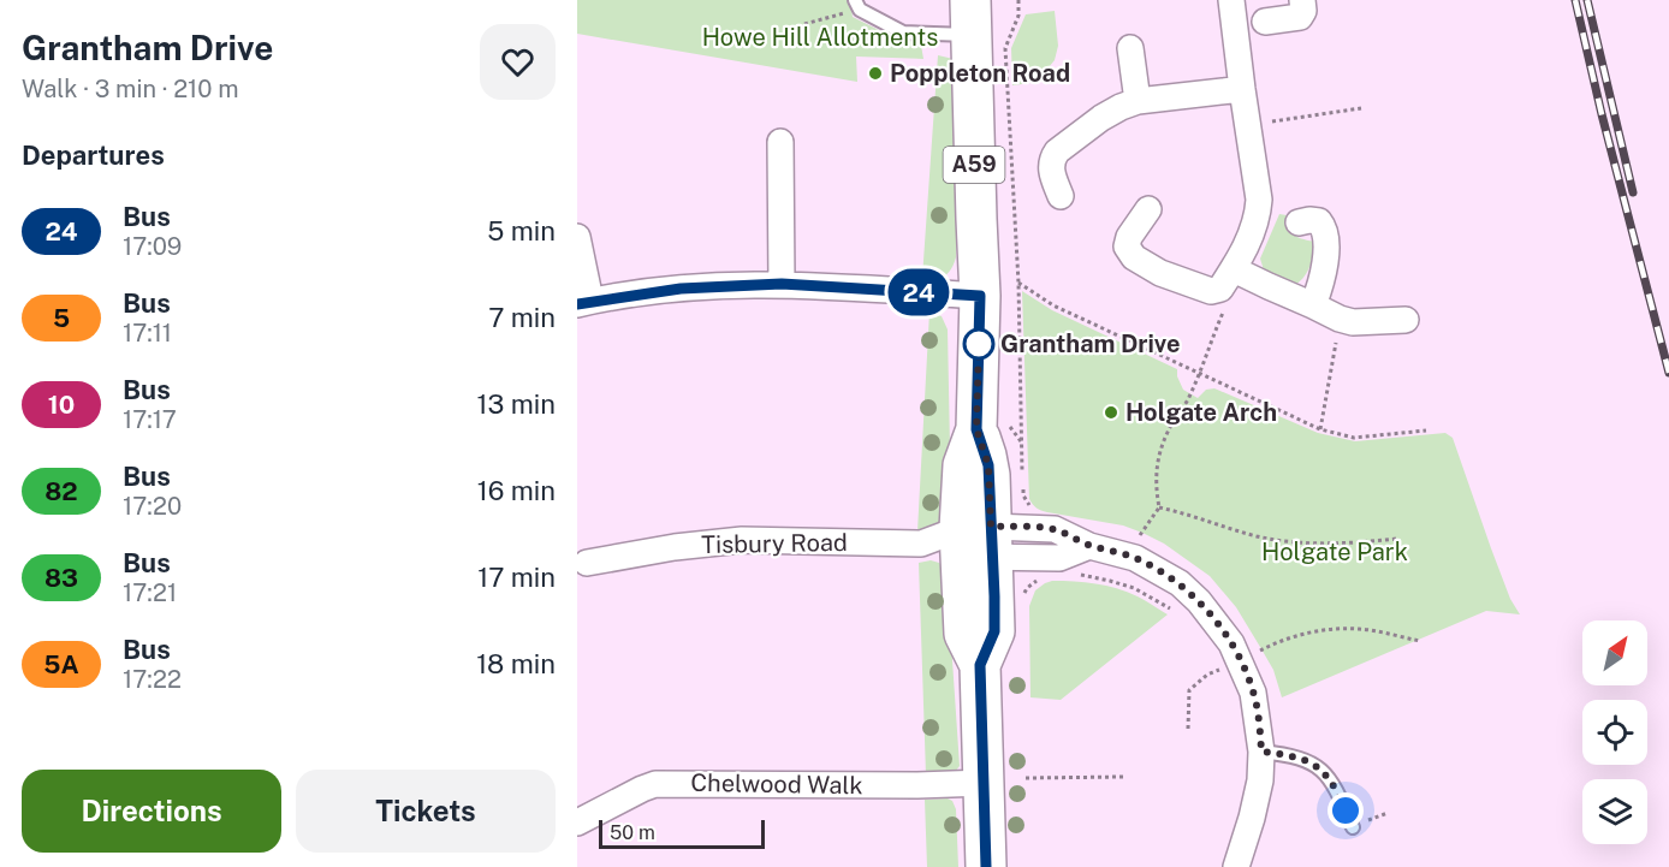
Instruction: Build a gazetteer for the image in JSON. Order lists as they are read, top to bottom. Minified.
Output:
{"streets":{"main road":["A59"],"street":["Tisbury Road","Chelwood Walk"]},"crossings":[["A59","Tisbury Road"],["A59","Chelwood Walk"]],"parks":["Howe Hill Allotments","Holgate Park"],"places":["Poppleton Road","Grantham Drive","Holgate Arch"],"lines":["bus line 24"],"scale_bar":"50 m","north":"top right","page":{"heading":[["Grantham Drive","Walk · 3 min · 210 m"],"Departures"],"on_map":"24","list":[{"mark":"24","name":"Bus","note":"17:09","value":"5 min"},{"mark":"5","name":"Bus","note":"17:11","value":"7 min"},{"mark":"10","name":"Bus","note":"17:17","value":"13 min"},{"mark":"82","name":"Bus","note":"17:20","value":"16 min"},{"mark":"83","name":"Bus","note":"17:21","value":"17 min"},{"mark":"5A","name":"Bus","note":"17:22","value":"18 min"}],"buttons":["Directions","Tickets"],"scale":"50 m"}}
